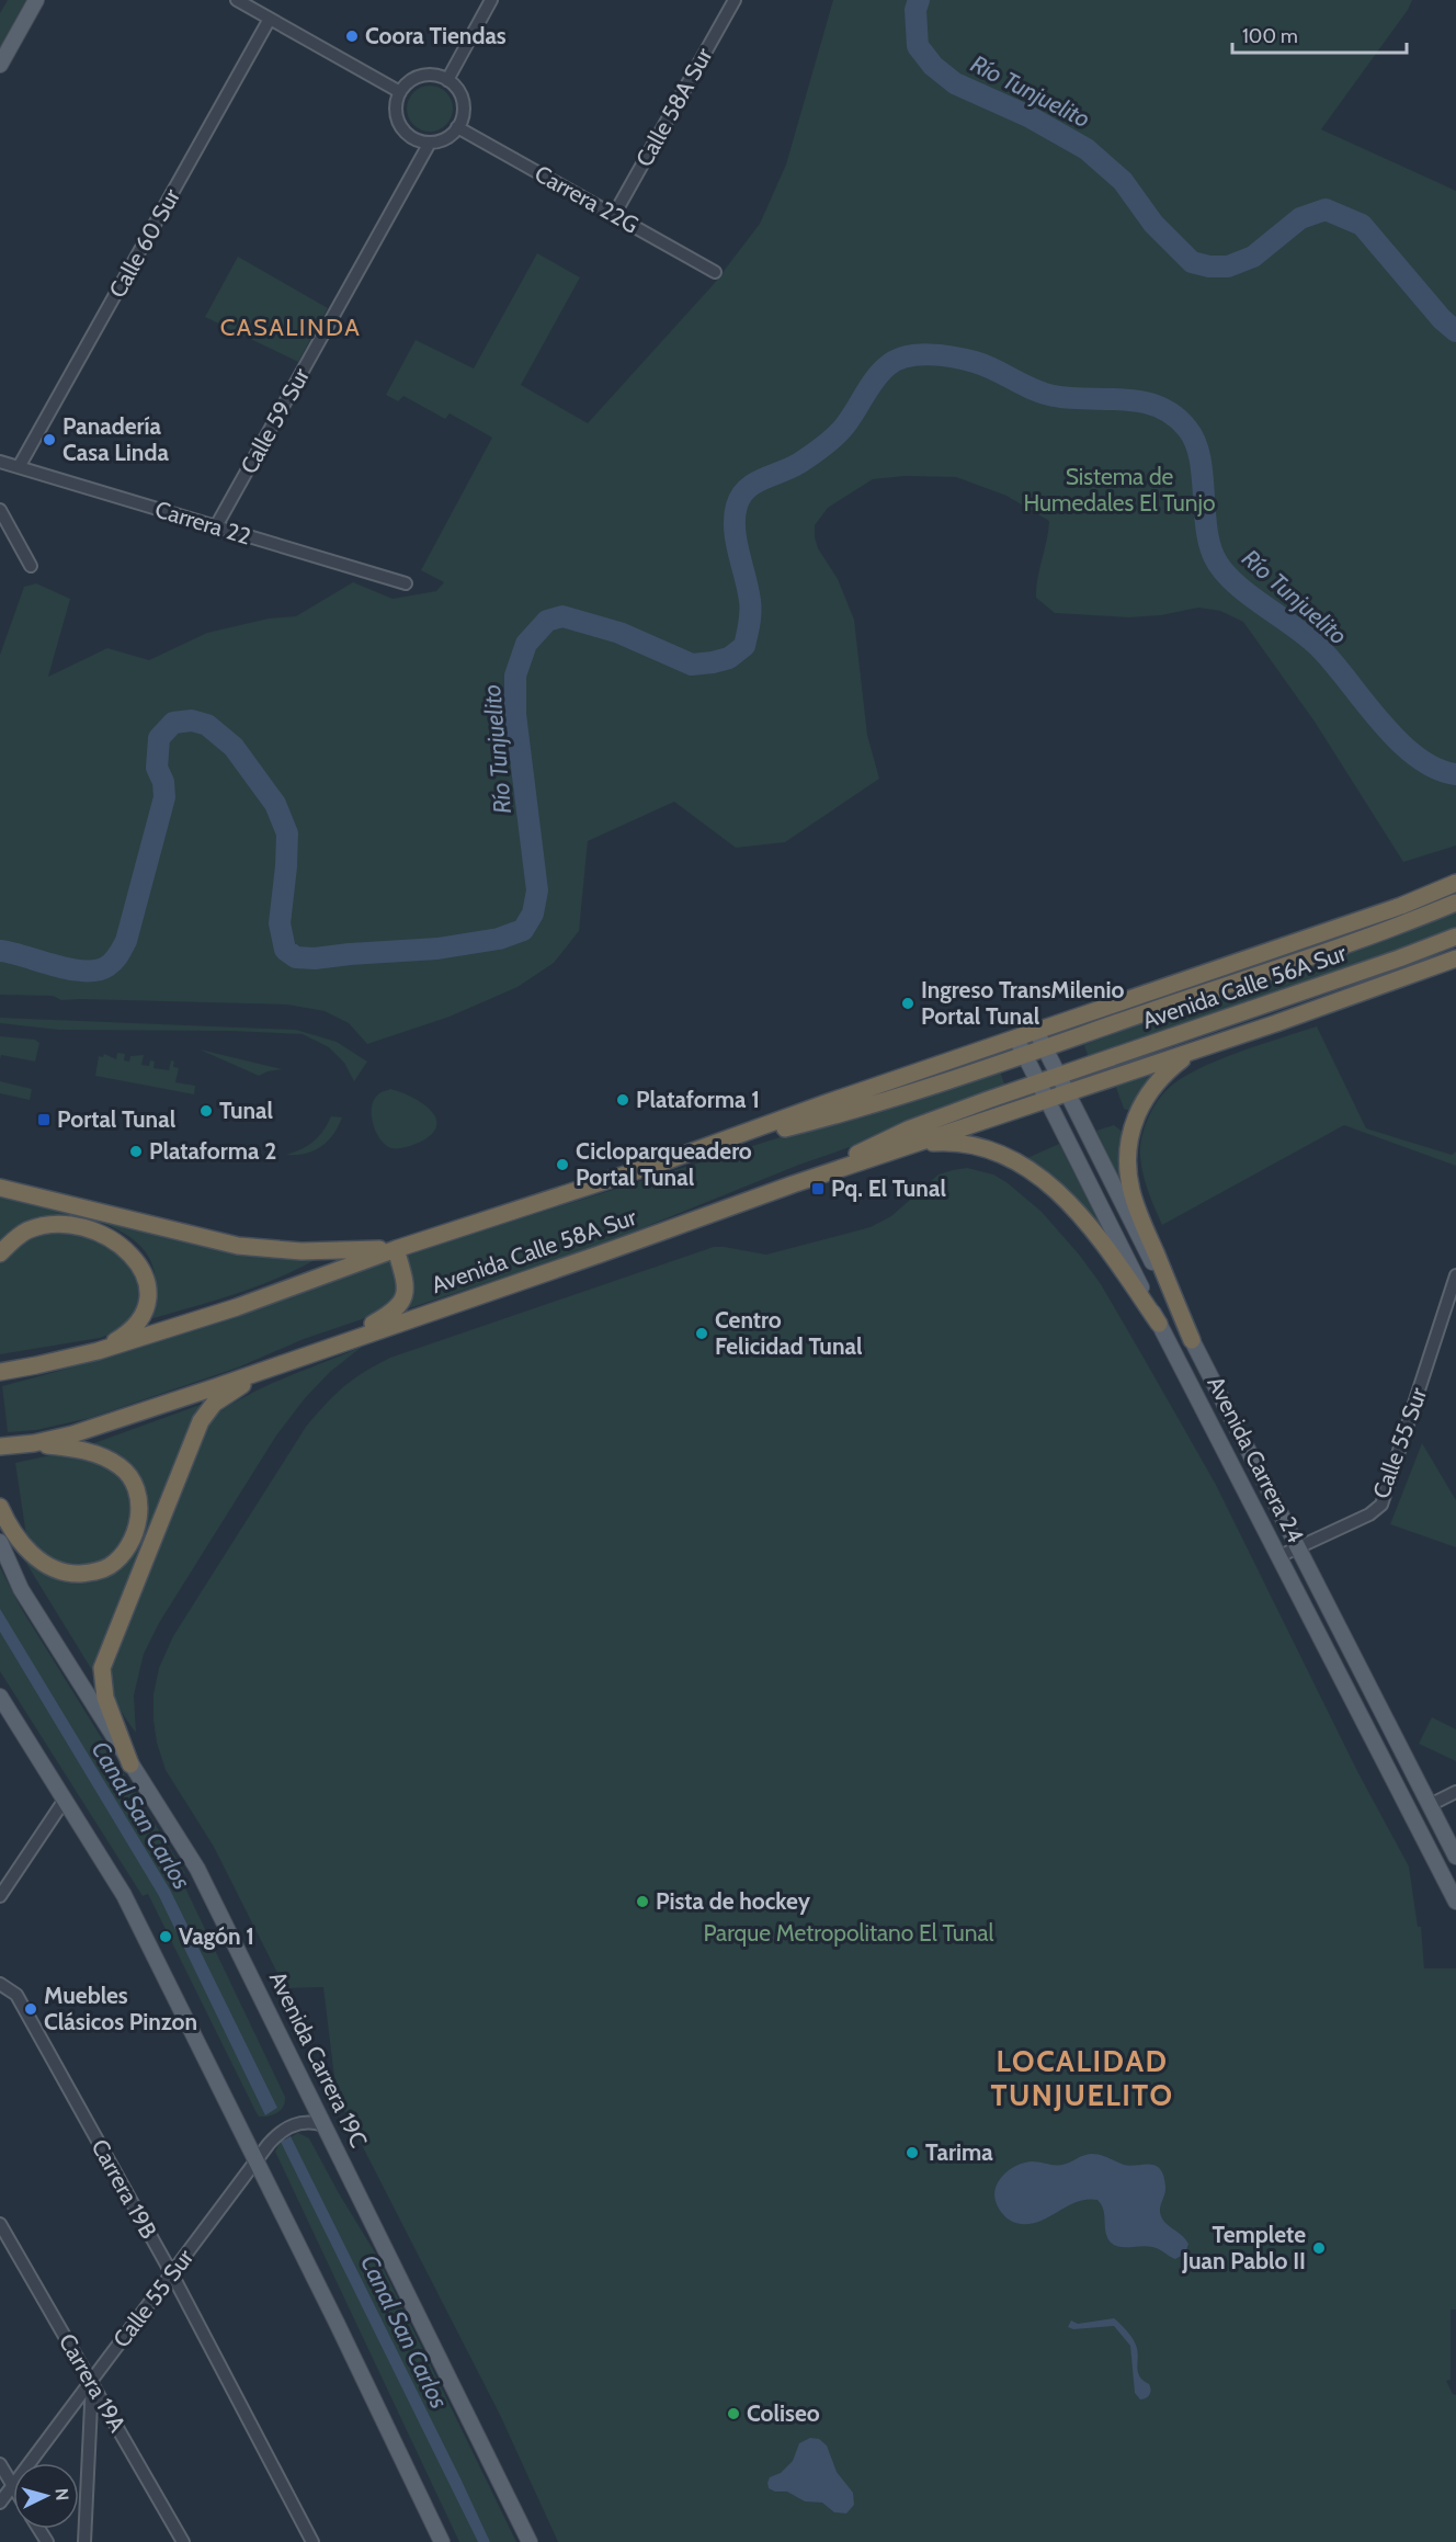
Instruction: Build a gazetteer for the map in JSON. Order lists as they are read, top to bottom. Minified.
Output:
{"streets":{"highway":["Avenida Calle 56A Sur","Avenida Calle 58A Sur"],"main road":["Avenida Carrera 24","Avenida Carrera 19C"],"street":["Calle 58A Sur","Carrera 22G","Calle 60 Sur","Calle 59 Sur","Carrera 22","Calle 55 Sur","Carrera 19B","Carrera 19A"]},"crossings":[["Calle 58A Sur","Carrera 22G"],["Carrera 22G","Calle 59 Sur"],["Calle 60 Sur","Carrera 22"],["Calle 59 Sur","Carrera 22"],["Avenida Calle 56A Sur","Avenida Calle 58A Sur"],["Avenida Calle 56A Sur","Avenida Carrera 24"],["Avenida Calle 58A Sur","Avenida Carrera 24"],["Calle 55 Sur","Avenida Carrera 24"],["Calle 55 Sur","Avenida Carrera 19C"],["Calle 55 Sur","Carrera 19B"],["Calle 55 Sur","Carrera 19A"]],"districts":["CASALINDA","LOCALIDAD TUNJUELITO"],"water":["Río Tunjuelito","Canal San Carlos"],"parks":["Sistema de Humedales El Tunjo","Parque Metropolitano El Tunal"],"places":{"other":["Coora Tiendas","Panadería Casa Linda","Ingreso TransMilenio Portal Tunal","Plataforma 1","Tunal","Plataforma 2","Cicloparqueadero Portal Tunal","Centro Felicidad Tunal","Pista de hockey","Vagón 1","Muebles Clásicos Pinzon","Tarima","Templete Juan Pablo II","Coliseo"],"transit":["Portal Tunal","Pq. El Tunal"]},"scale_bar":"100 m","north":"right"}
